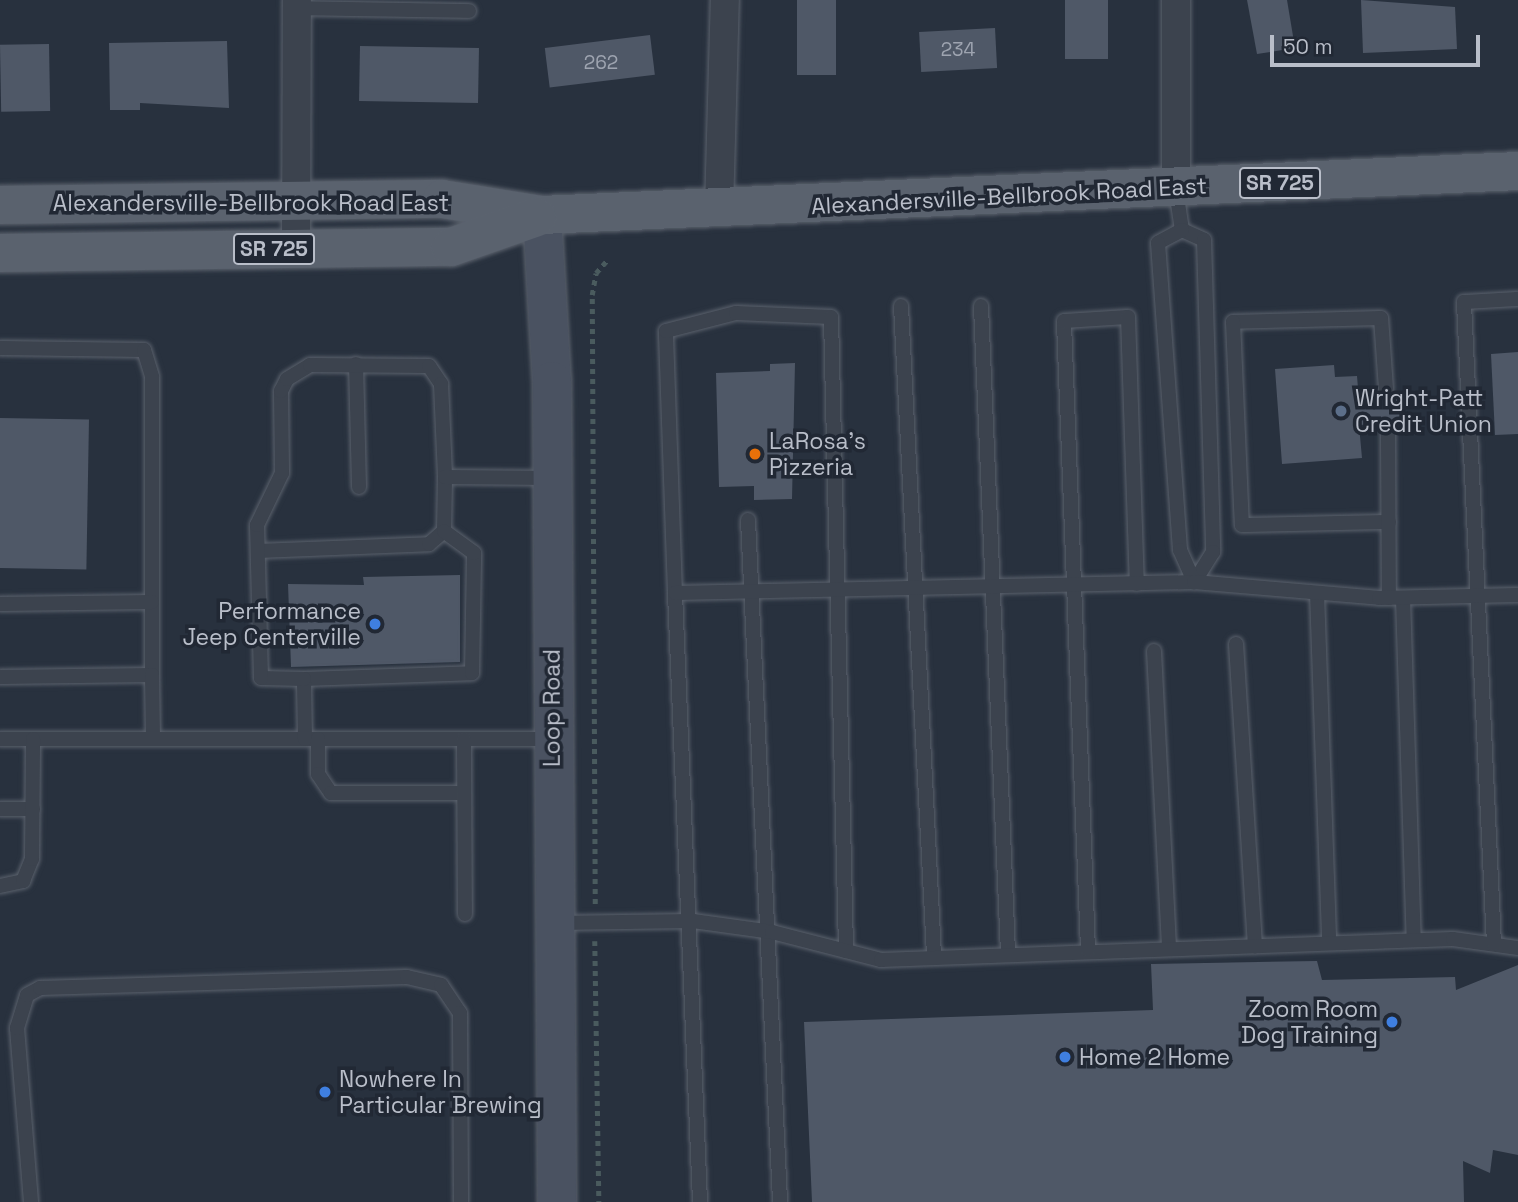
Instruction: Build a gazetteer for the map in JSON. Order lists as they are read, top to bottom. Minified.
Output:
{"streets":{"main road":["SR 725","Alexandersville-Bellbrook Road East"],"street":["Loop Road"]},"crossings":[["Alexandersville-Bellbrook Road East","Loop Road"]],"places":["Wright-Patt Credit Union","LaRosa's Pizzeria","Performance Jeep Centerville","Zoom Room Dog Training","Home 2 Home","Nowhere In Particular Brewing"],"house_numbers":["234","262"],"scale_bar":"50 m"}
